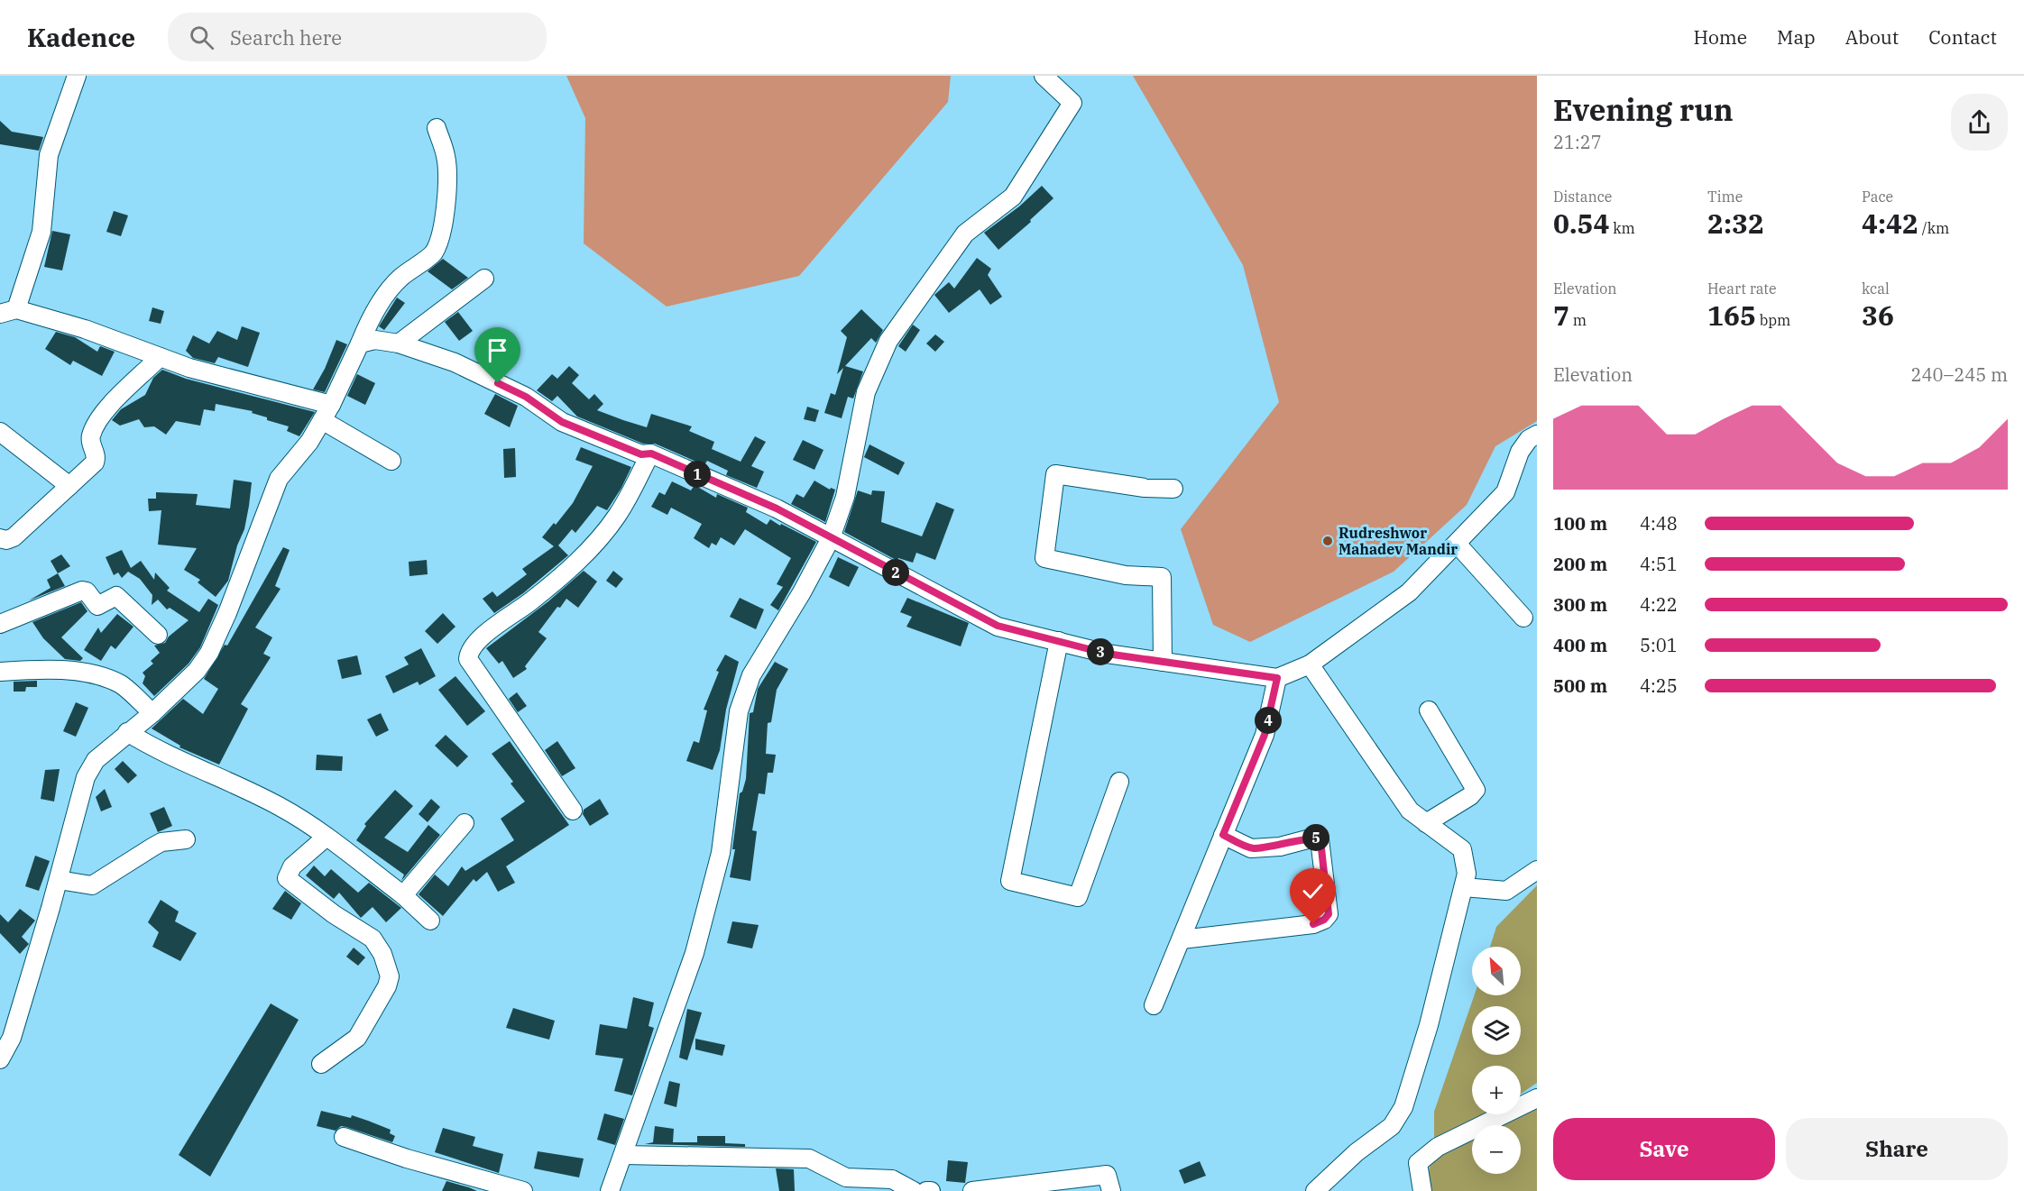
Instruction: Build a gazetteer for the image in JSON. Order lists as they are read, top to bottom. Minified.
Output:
{"places":["Rudreshwor Mahadev Mandir"],"north":"top left","page":{"header":"Kadence","search":"Search here","nav":["Home","Map","About","Contact"],"heading":["Evening run","21:27"],"stats":[["Distance","0.54 km"],["Time","2:32"],["Pace","4:42 /km"],["Elevation","7 m"],["Heart rate","165 bpm"],["kcal","36"]],"chart":["Elevation","240–245 m"],"pins":["1","2","3","4","5"],"list":[{"name":"100 m","note":"4:48"},{"name":"200 m","note":"4:51"},{"name":"300 m","note":"4:22"},{"name":"400 m","note":"5:01"},{"name":"500 m","note":"4:25"}],"map_buttons":["+","−"],"buttons":["Save","Share"]}}
